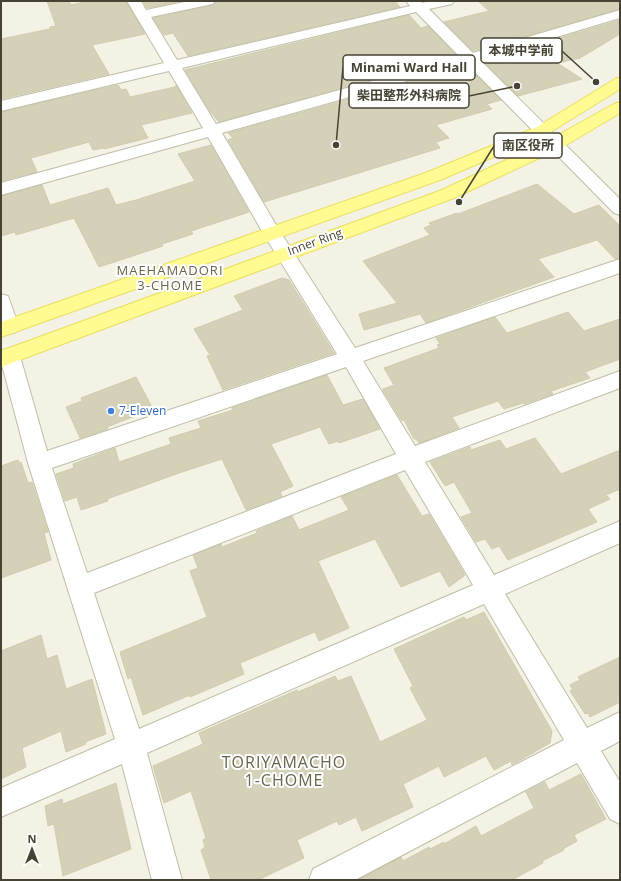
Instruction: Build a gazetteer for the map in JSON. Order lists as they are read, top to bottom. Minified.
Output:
{"streets":{"main road":["Inner Ring"]},"districts":["MAEHAMADORI 3-CHOME","TORIYAMACHO 1-CHOME"],"places":["本城中学前","柴田整形外科病院","Minami Ward Hall","南区役所","7-Eleven"],"north":"top"}
